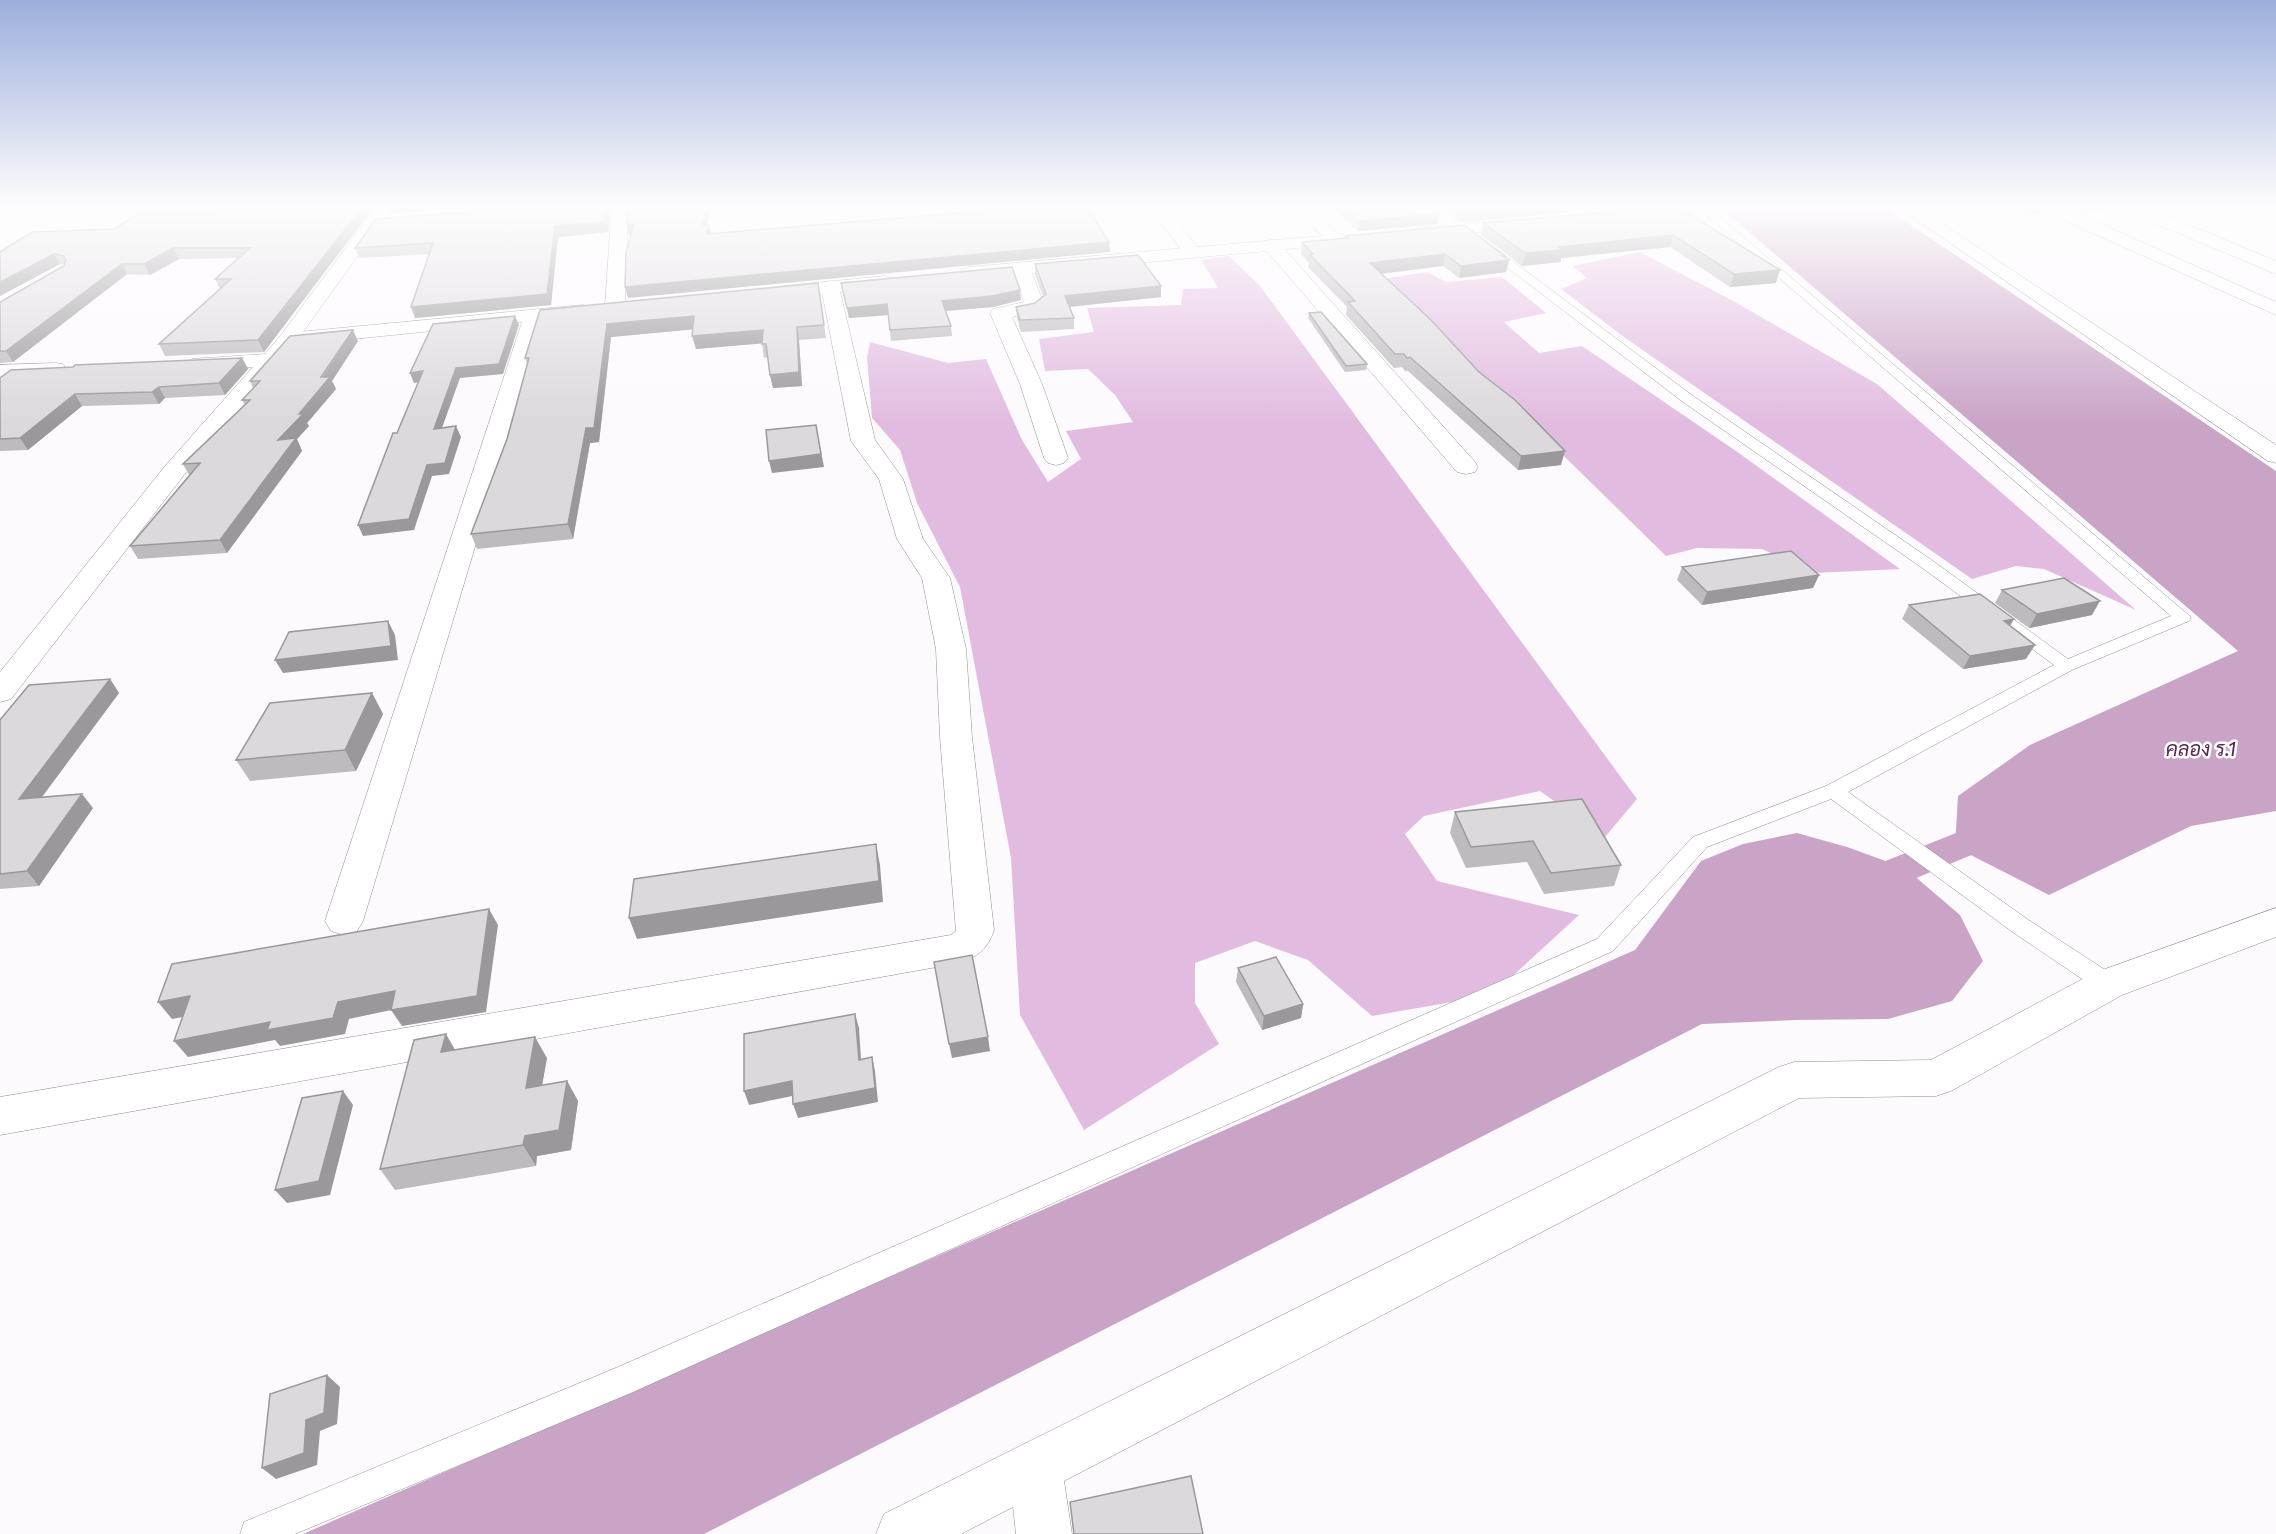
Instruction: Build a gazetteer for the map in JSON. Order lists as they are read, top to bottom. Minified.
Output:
{"water":["คลอง ร.1"]}
